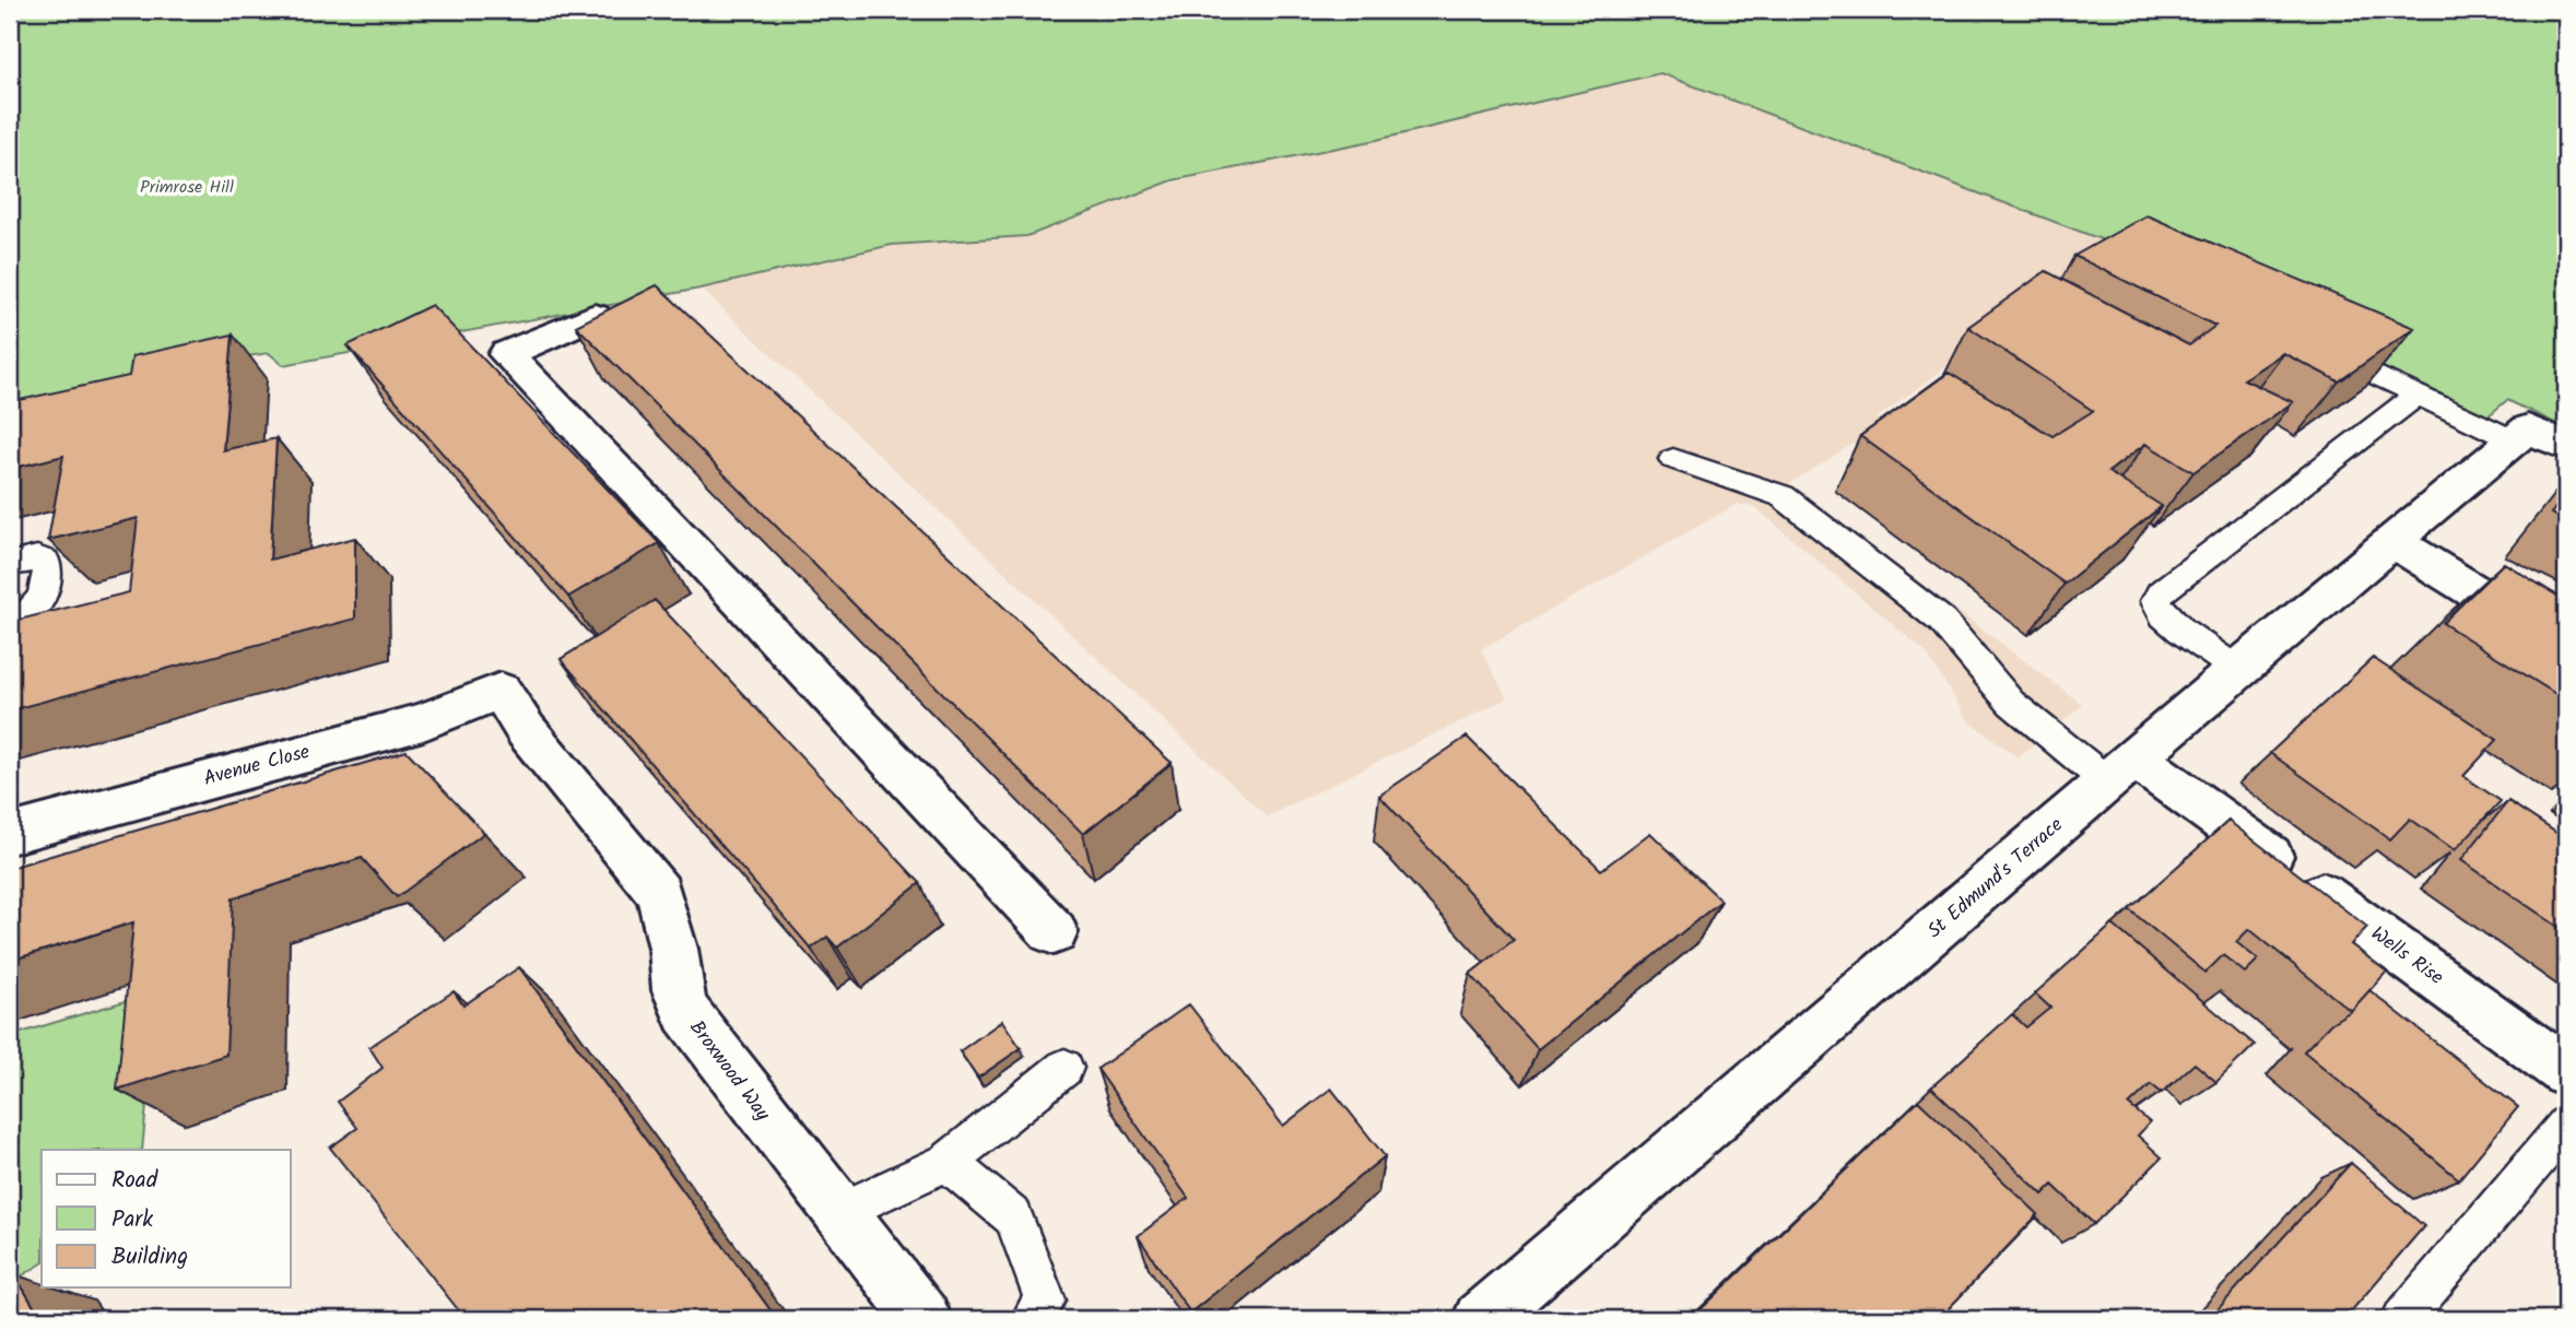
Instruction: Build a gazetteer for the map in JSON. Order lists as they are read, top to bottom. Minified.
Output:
{"streets":{"street":["Avenue Close","St Edmund's Terrace","Wells Rise","Broxwood Way"]},"crossings":[["Avenue Close","Broxwood Way"],["St Edmund's Terrace","Wells Rise"]],"parks":["Primrose Hill"],"legend":["Road","Park","Building"]}
